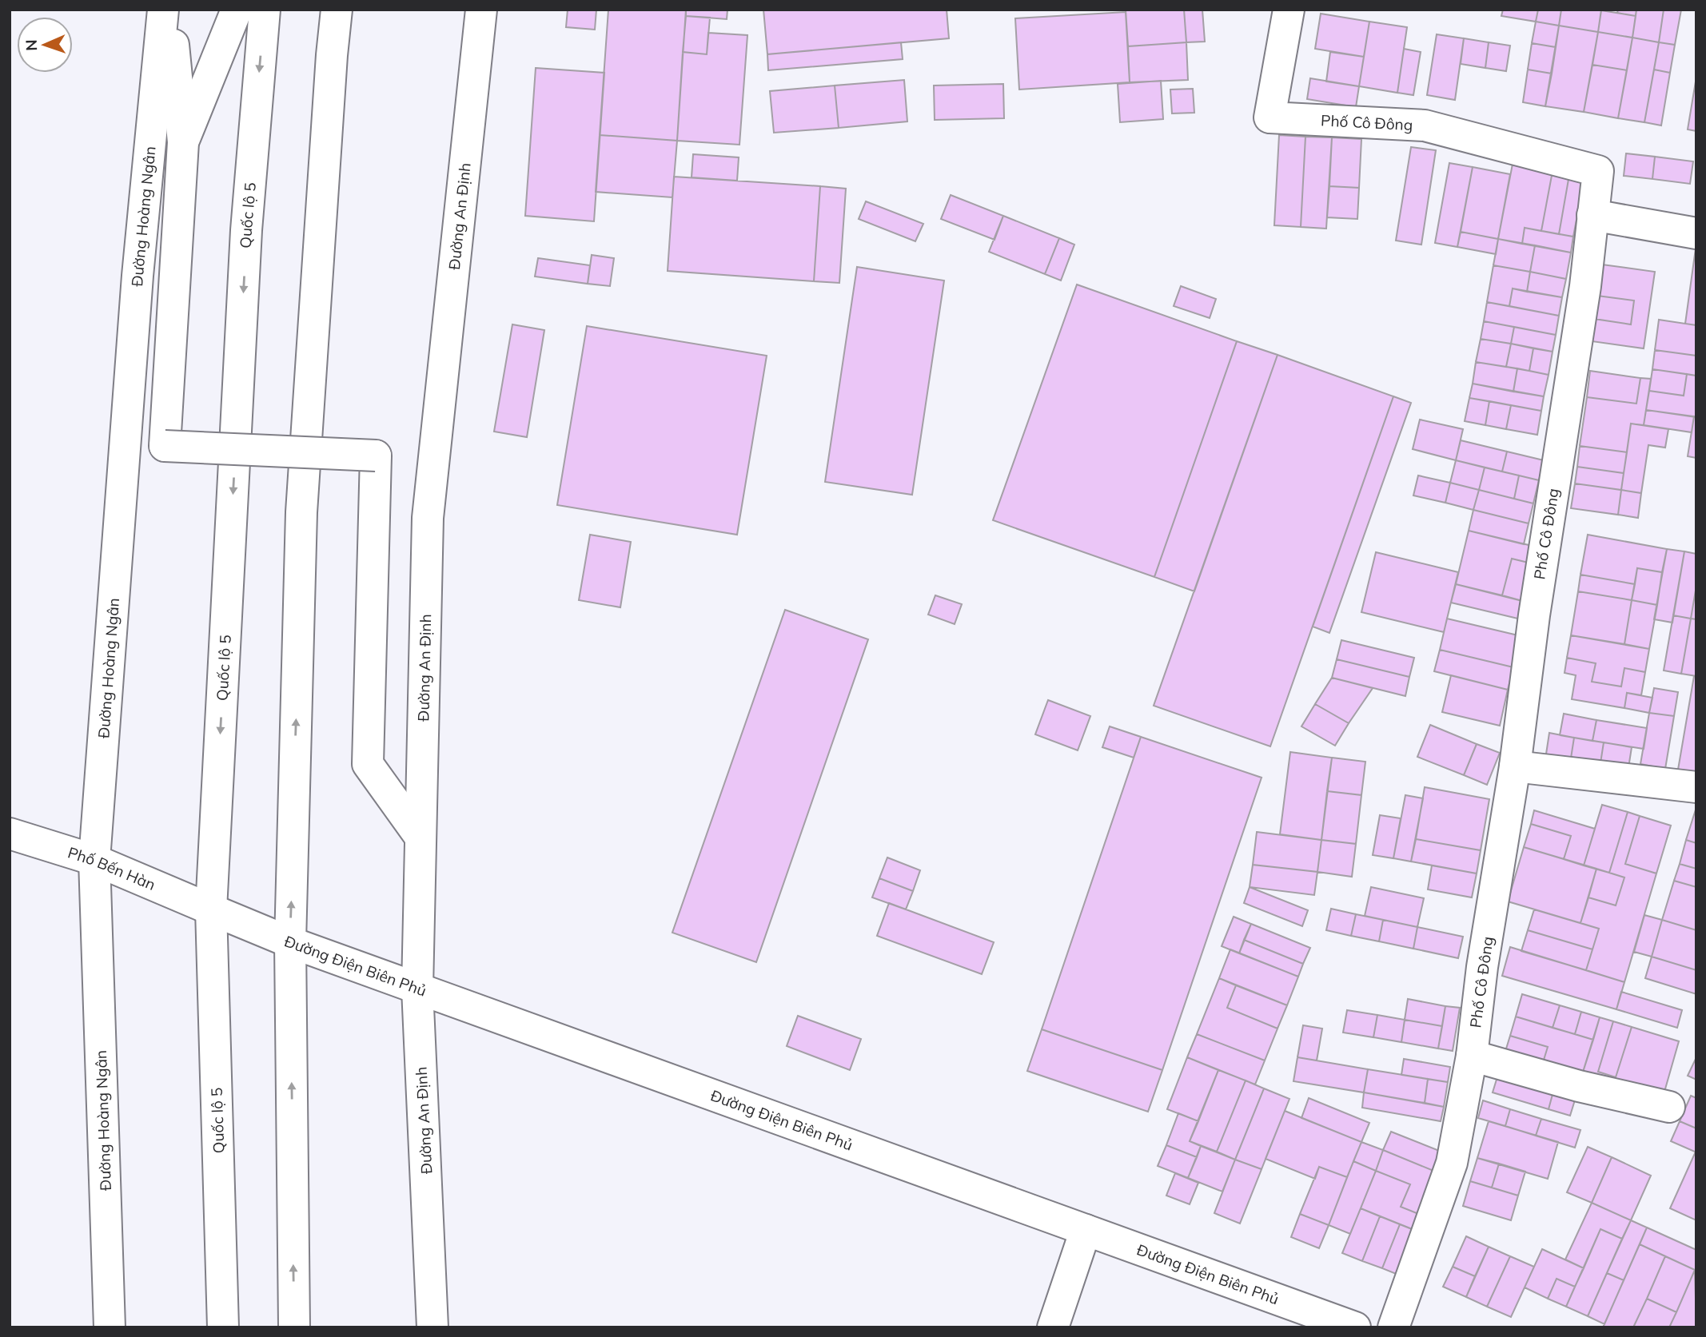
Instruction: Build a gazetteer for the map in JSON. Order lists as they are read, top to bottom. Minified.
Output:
{"streets":{"main road":["Phố Cô Đông","Đường Hoàng Ngân","Quốc lộ 5","Đường An Định","Phố Bến Hàn","Đường Điện Biên Phủ"]},"crossings":[["Đường Hoàng Ngân","Phố Bến Hàn"],["Quốc lộ 5","Phố Bến Hàn"],["Quốc lộ 5","Đường Điện Biên Phủ"],["Đường An Định","Đường Điện Biên Phủ"],["Phố Bến Hàn","Đường Điện Biên Phủ"]],"north":"left"}
